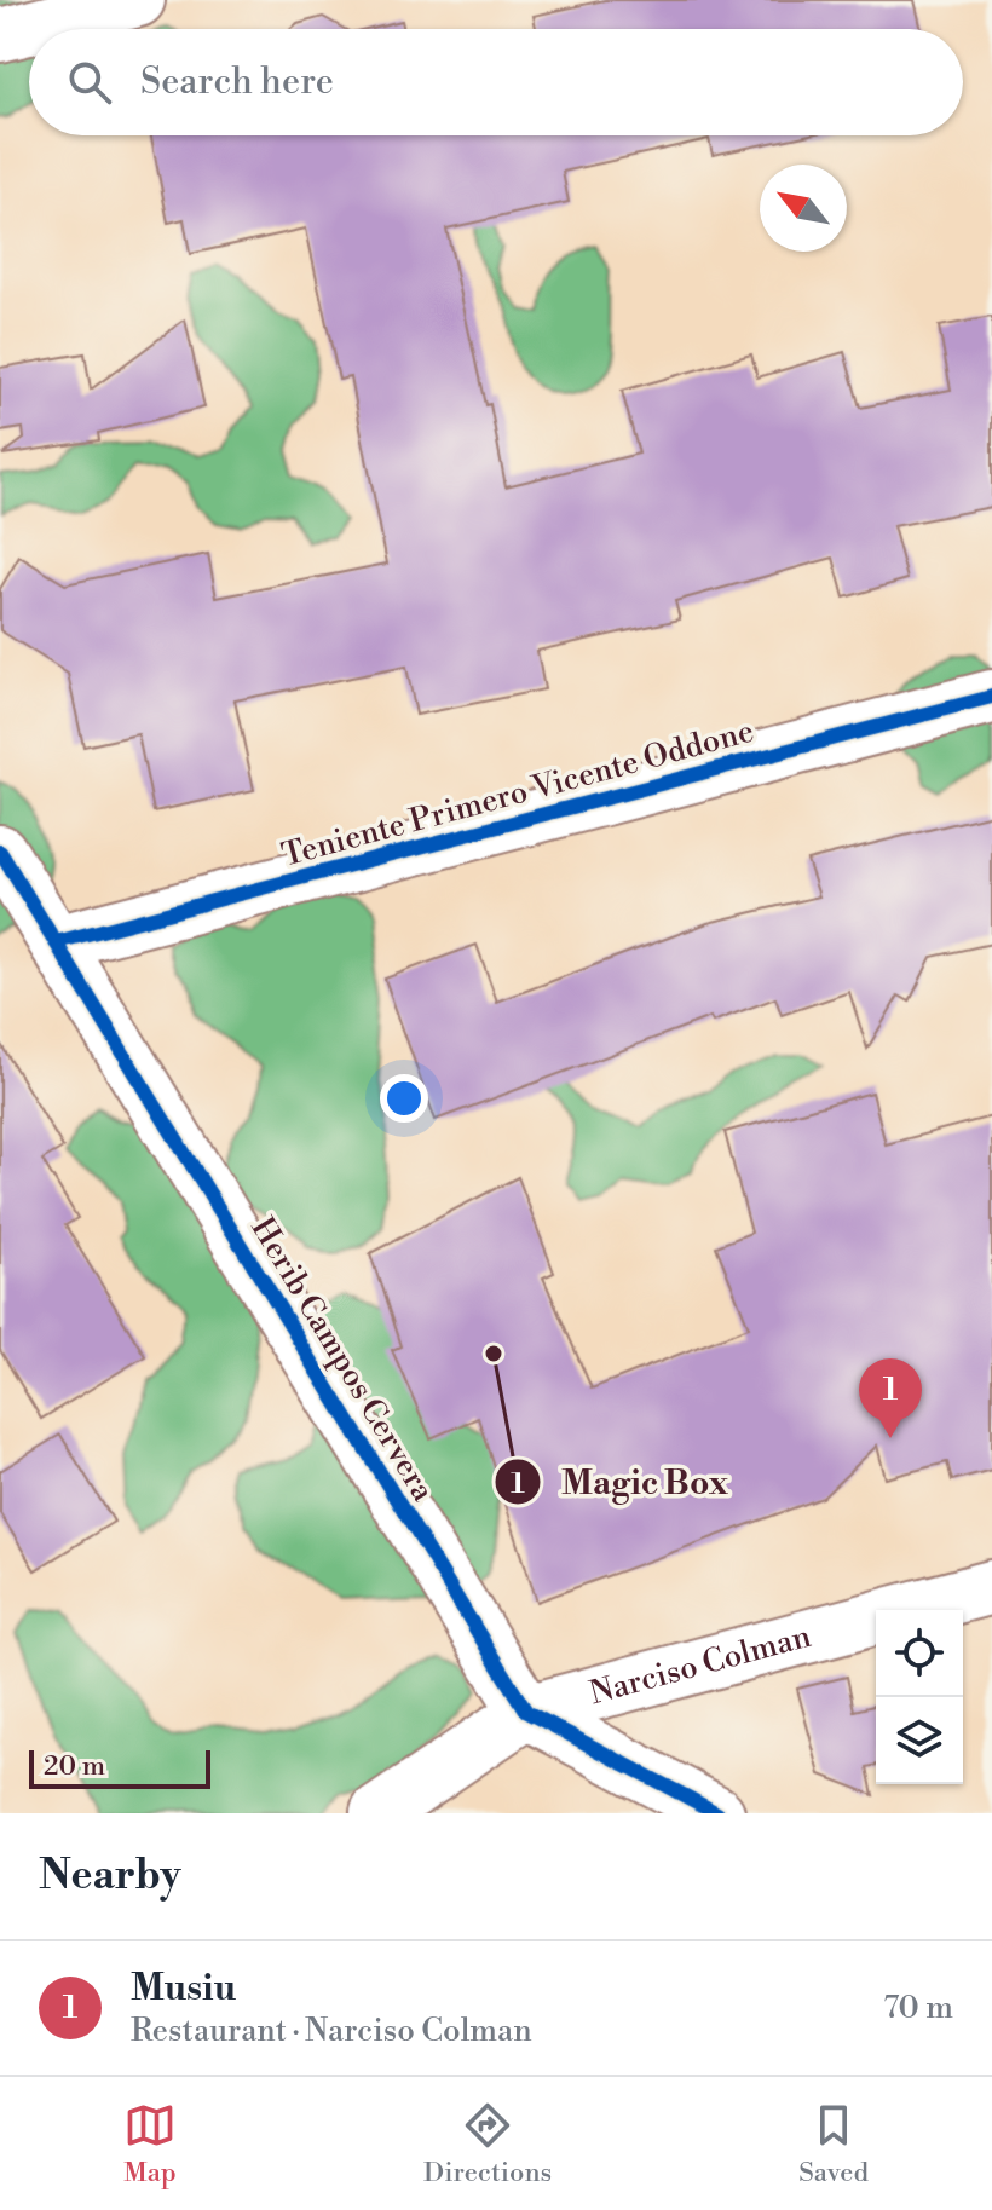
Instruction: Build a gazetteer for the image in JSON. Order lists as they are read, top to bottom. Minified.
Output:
{"streets":{"street":["Teniente Primero Vicente Oddone","Herib Campos Cervera","Narciso Colman"]},"crossings":[["Teniente Primero Vicente Oddone","Herib Campos Cervera"],["Herib Campos Cervera","Narciso Colman"]],"places":["Magic Box"],"scale_bar":"20 m","north":"top left","page":{"search":"Search here","pins":"1","scale":"20 m","heading":"Nearby","list":[{"mark":"1","name":"Musiu","note":"Restaurant · Narciso Colman","value":"70 m"}],"nav":["Map","Directions","Saved"]}}
